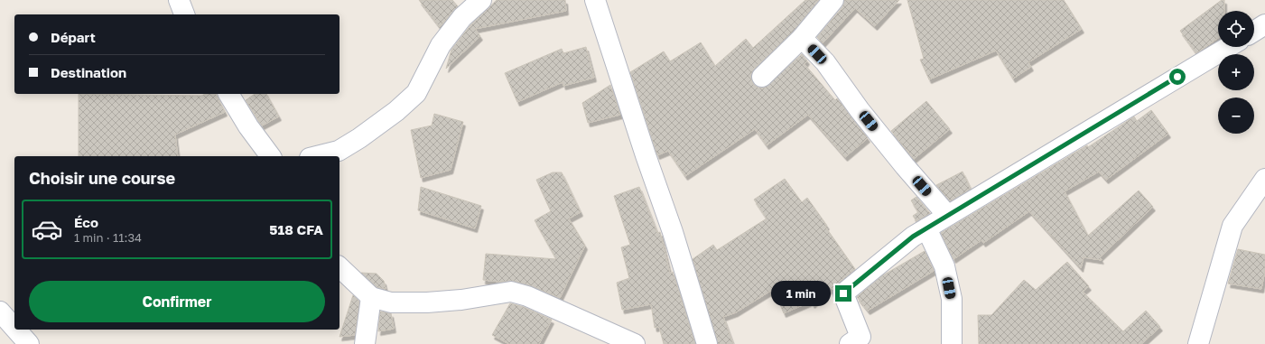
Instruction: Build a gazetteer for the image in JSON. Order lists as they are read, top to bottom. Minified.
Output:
{"page":{"map_buttons":["+","−"],"banner":["Départ","Destination"],"heading":"Choisir une course","list":[{"name":"Éco","note":"1 min · 11:34","value":"518 CFA"}],"buttons":"Confirmer","bubble":"1 min"}}
